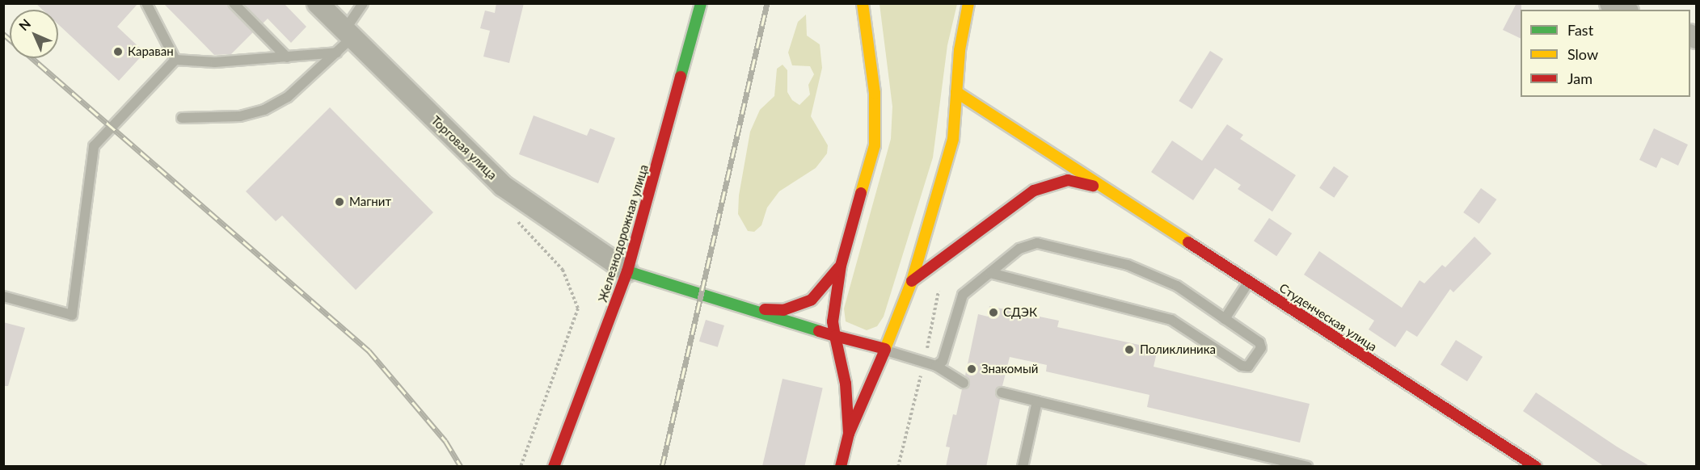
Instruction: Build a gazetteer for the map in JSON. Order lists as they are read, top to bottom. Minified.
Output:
{"streets":{"street":["Торговая улица","Железнодорожная улица","Студенческая улица"]},"crossings":[["Торговая улица","Железнодорожная улица"]],"places":["Караван","Магнит","СДЭК","Поликлиника","Знакомый"],"legend":["Fast","Slow","Jam"],"north":"top left"}
